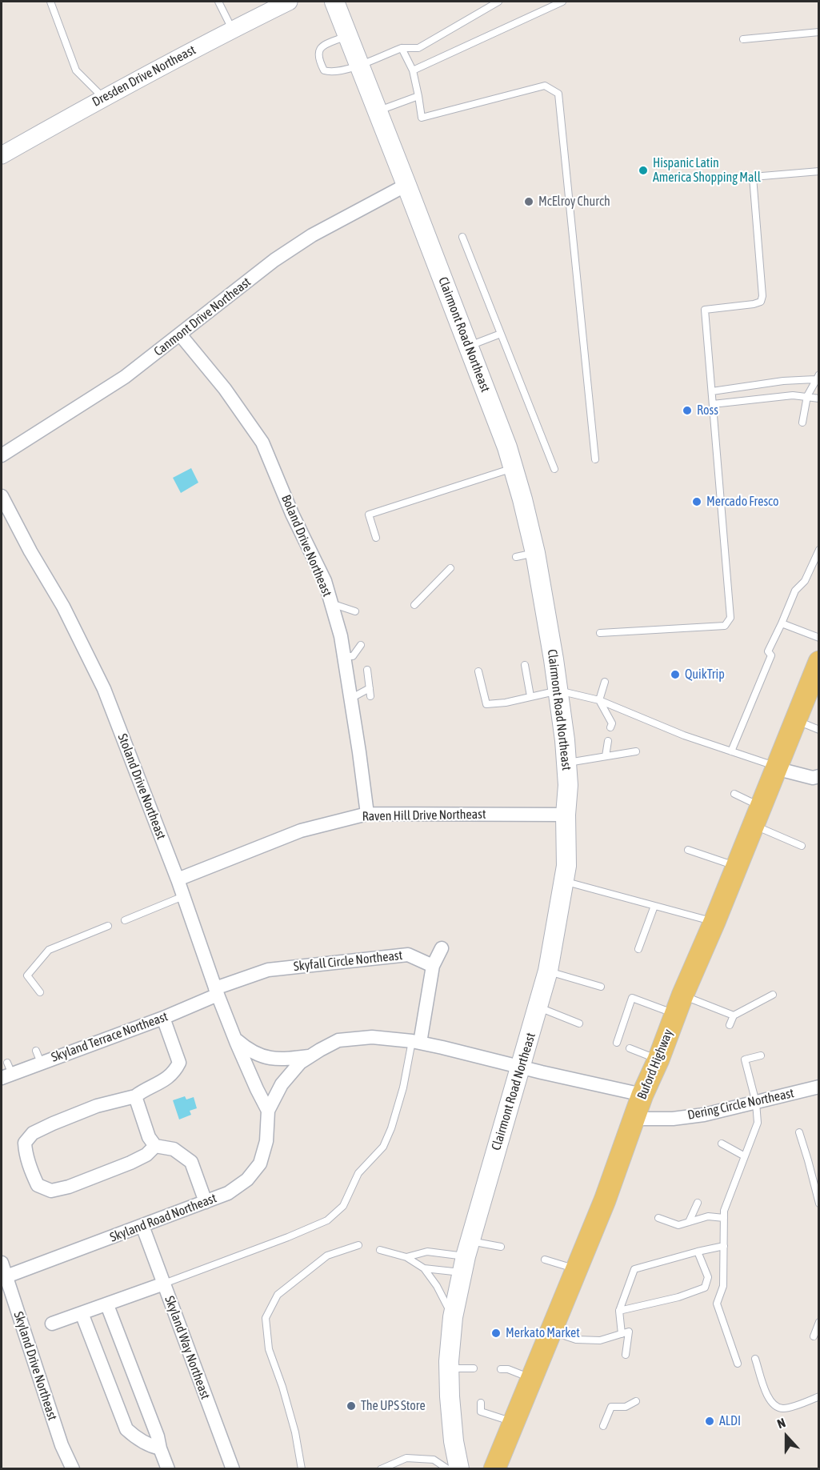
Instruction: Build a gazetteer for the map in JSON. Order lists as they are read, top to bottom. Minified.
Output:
{"streets":{"main road":["Clairmont Road Northeast","Buford Highway"],"street":["Dresden Drive Northeast","Canmont Drive Northeast","Boland Drive Northeast","Stoland Drive Northeast","Raven Hill Drive Northeast","Skyfall Circle Northeast","Skyland Terrace Northeast","Dering Circle Northeast","Skyland Road Northeast","Skyland Way Northeast","Skyland Drive Northeast"]},"crossings":[["Canmont Drive Northeast","Clairmont Road Northeast"],["Canmont Drive Northeast","Boland Drive Northeast"],["Clairmont Road Northeast","Raven Hill Drive Northeast"],["Clairmont Road Northeast","Skyland Road Northeast"],["Boland Drive Northeast","Raven Hill Drive Northeast"],["Stoland Drive Northeast","Raven Hill Drive Northeast"],["Stoland Drive Northeast","Skyfall Circle Northeast"],["Stoland Drive Northeast","Skyland Terrace Northeast"],["Stoland Drive Northeast","Skyland Road Northeast"],["Skyfall Circle Northeast","Skyland Terrace Northeast"],["Buford Highway","Dering Circle Northeast"],["Buford Highway","Skyland Road Northeast"],["Skyland Road Northeast","Skyland Way Northeast"],["Skyland Road Northeast","Skyland Drive Northeast"]],"places":["Hispanic Latin America Shopping Mall","McElroy Church","Ross","Mercado Fresco","QuikTrip","Merkato Market","The UPS Store","ALDI"],"north":"top"}
